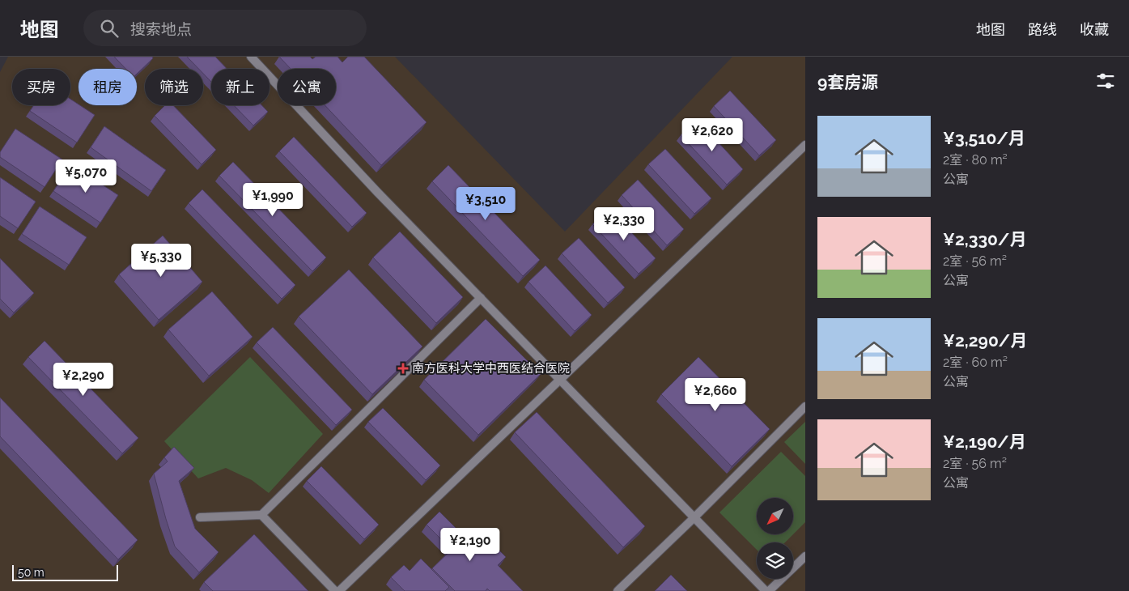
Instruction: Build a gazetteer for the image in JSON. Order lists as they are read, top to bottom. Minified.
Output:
{"places":{"health":["南方医科大学中西医结合医院"]},"scale_bar":"50 m","north":"bottom left","page":{"header":"地图","search":"搜索地点","nav":["地图","路线","收藏"],"heading":"9套房源","chip":["买房","租房","筛选","新上","公寓"],"list":[{"name":"¥3,510/月","note":"2室 · 80 m² · 公寓"},{"name":"¥2,330/月","note":"2室 · 56 m² · 公寓"},{"name":"¥2,290/月","note":"2室 · 60 m² · 公寓"},{"name":"¥2,190/月","note":"2室 · 56 m² · 公寓"}],"price":["¥2,620","¥5,070","¥1,990","¥3,510","¥2,330","¥5,330","¥2,290","¥2,660","¥2,190"],"scale":"50 m"}}
